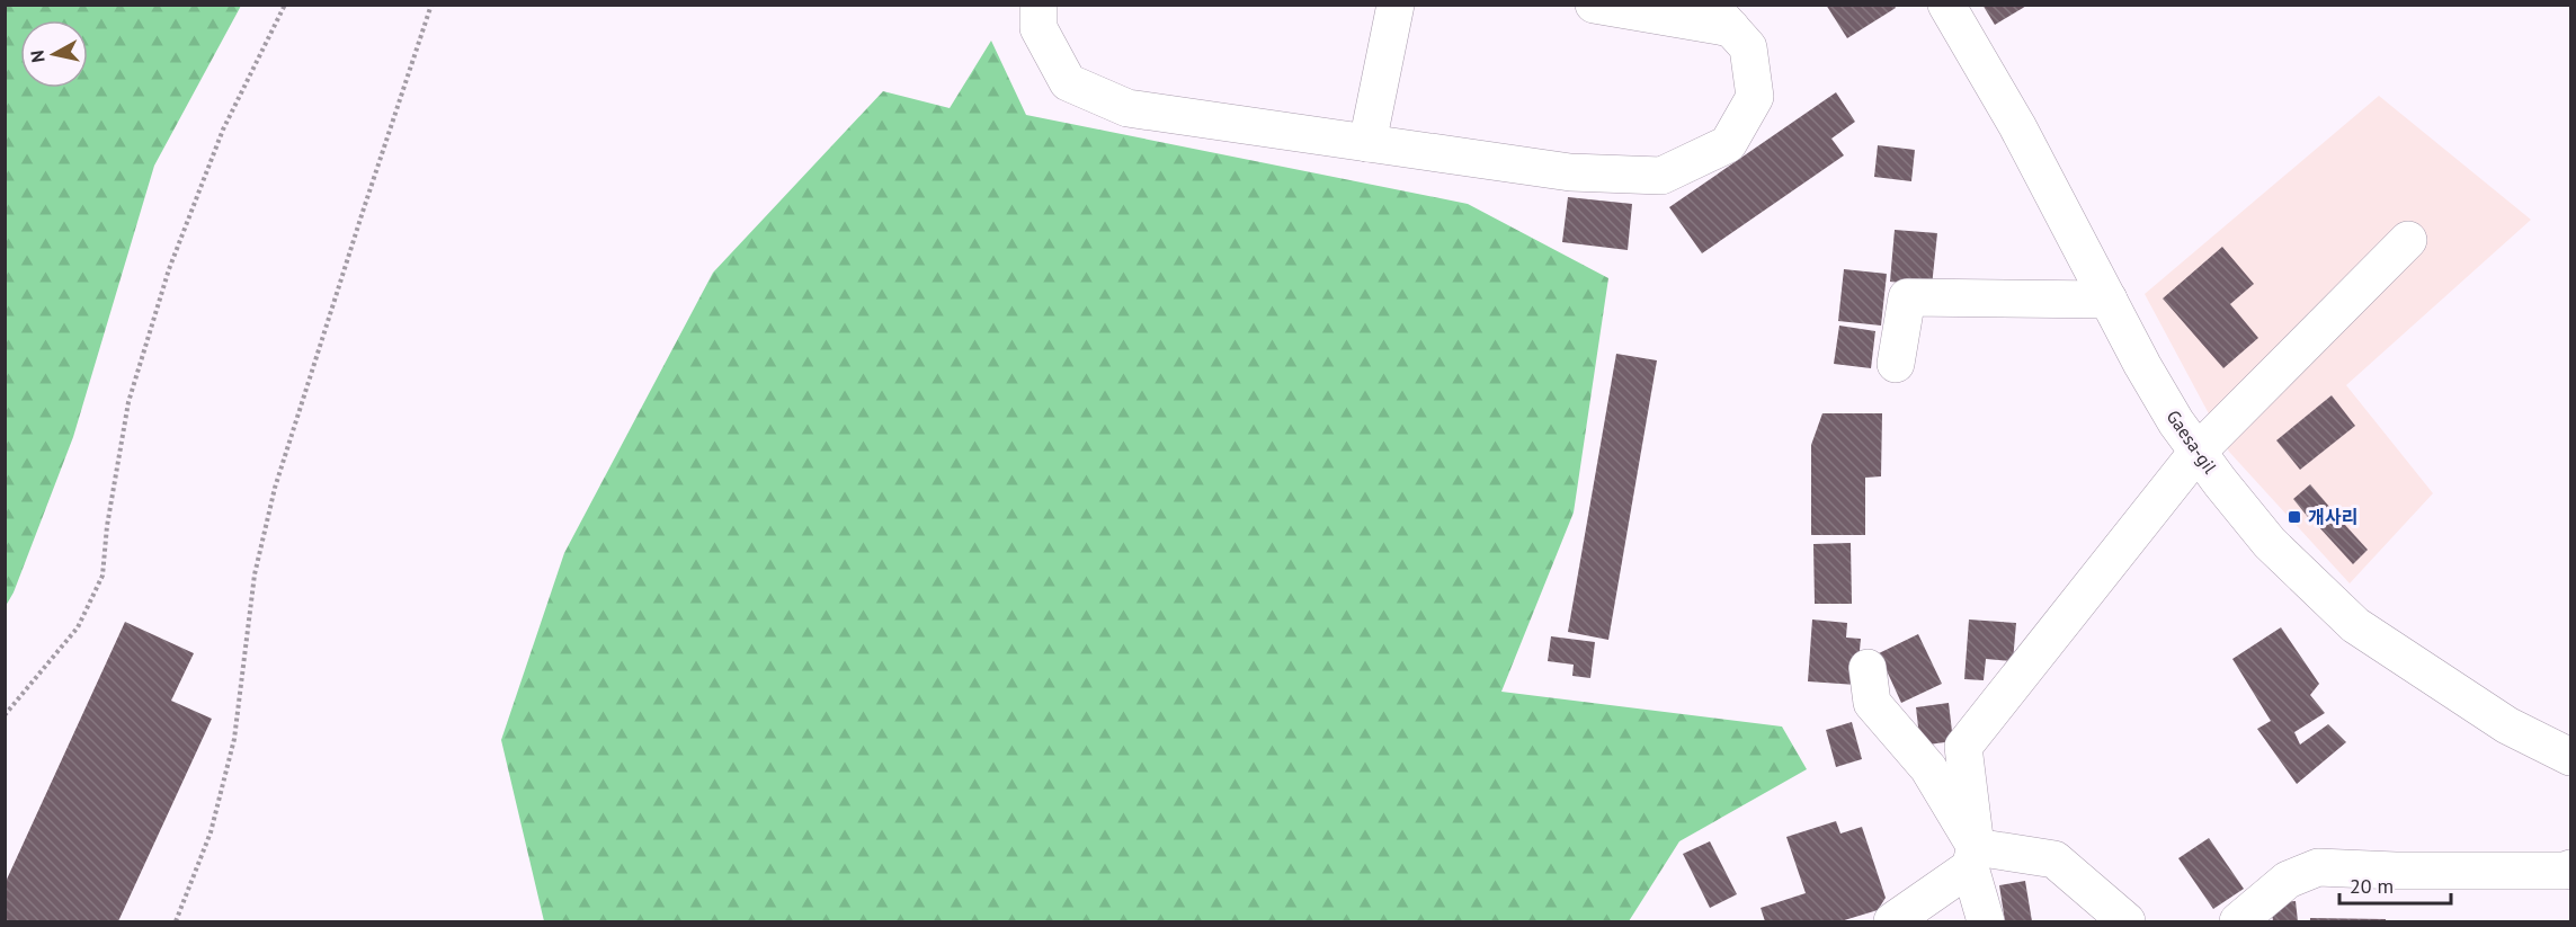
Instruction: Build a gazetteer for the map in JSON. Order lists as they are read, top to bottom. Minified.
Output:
{"streets":{"street":["Gaesa-gil"]},"places":{"transit":["개사리"]},"scale_bar":"20 m","north":"left"}
